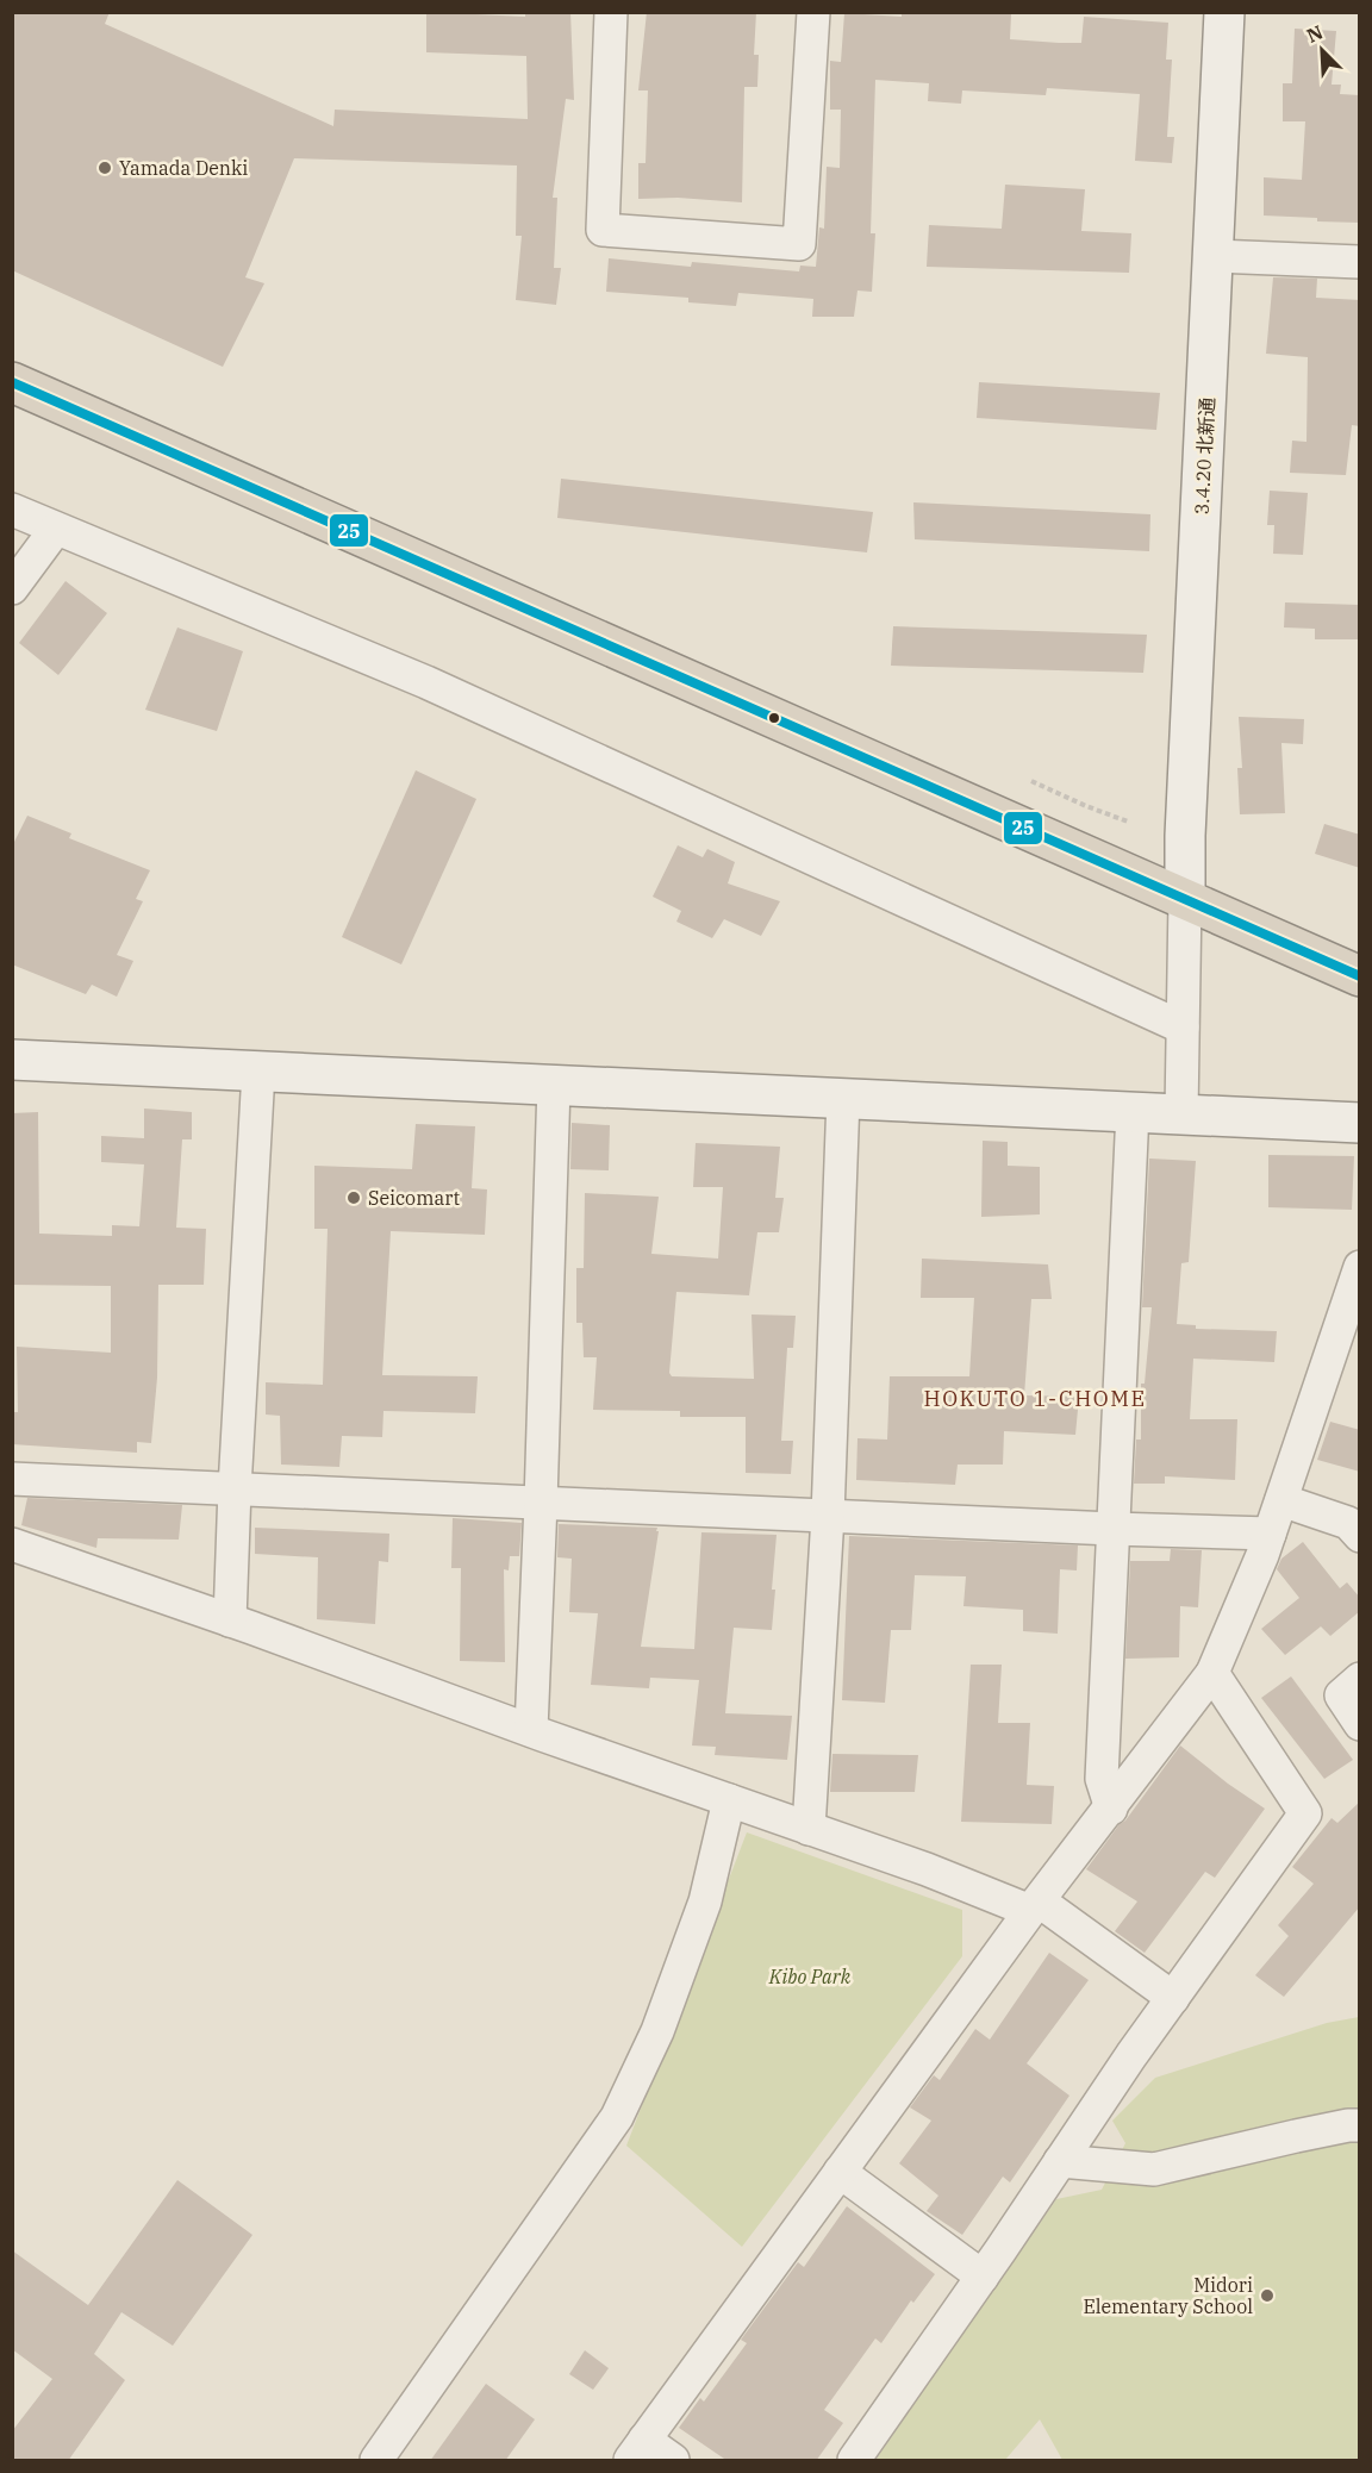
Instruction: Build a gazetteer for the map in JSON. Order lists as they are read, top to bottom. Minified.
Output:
{"streets":{"street":["3.4.20 北新通"]},"districts":["HOKUTO 1-CHOME"],"parks":["Kibo Park"],"places":["Yamada Denki","Seicomart","Midori Elementary School"],"lines":["transit line 25"],"north":"top left"}
